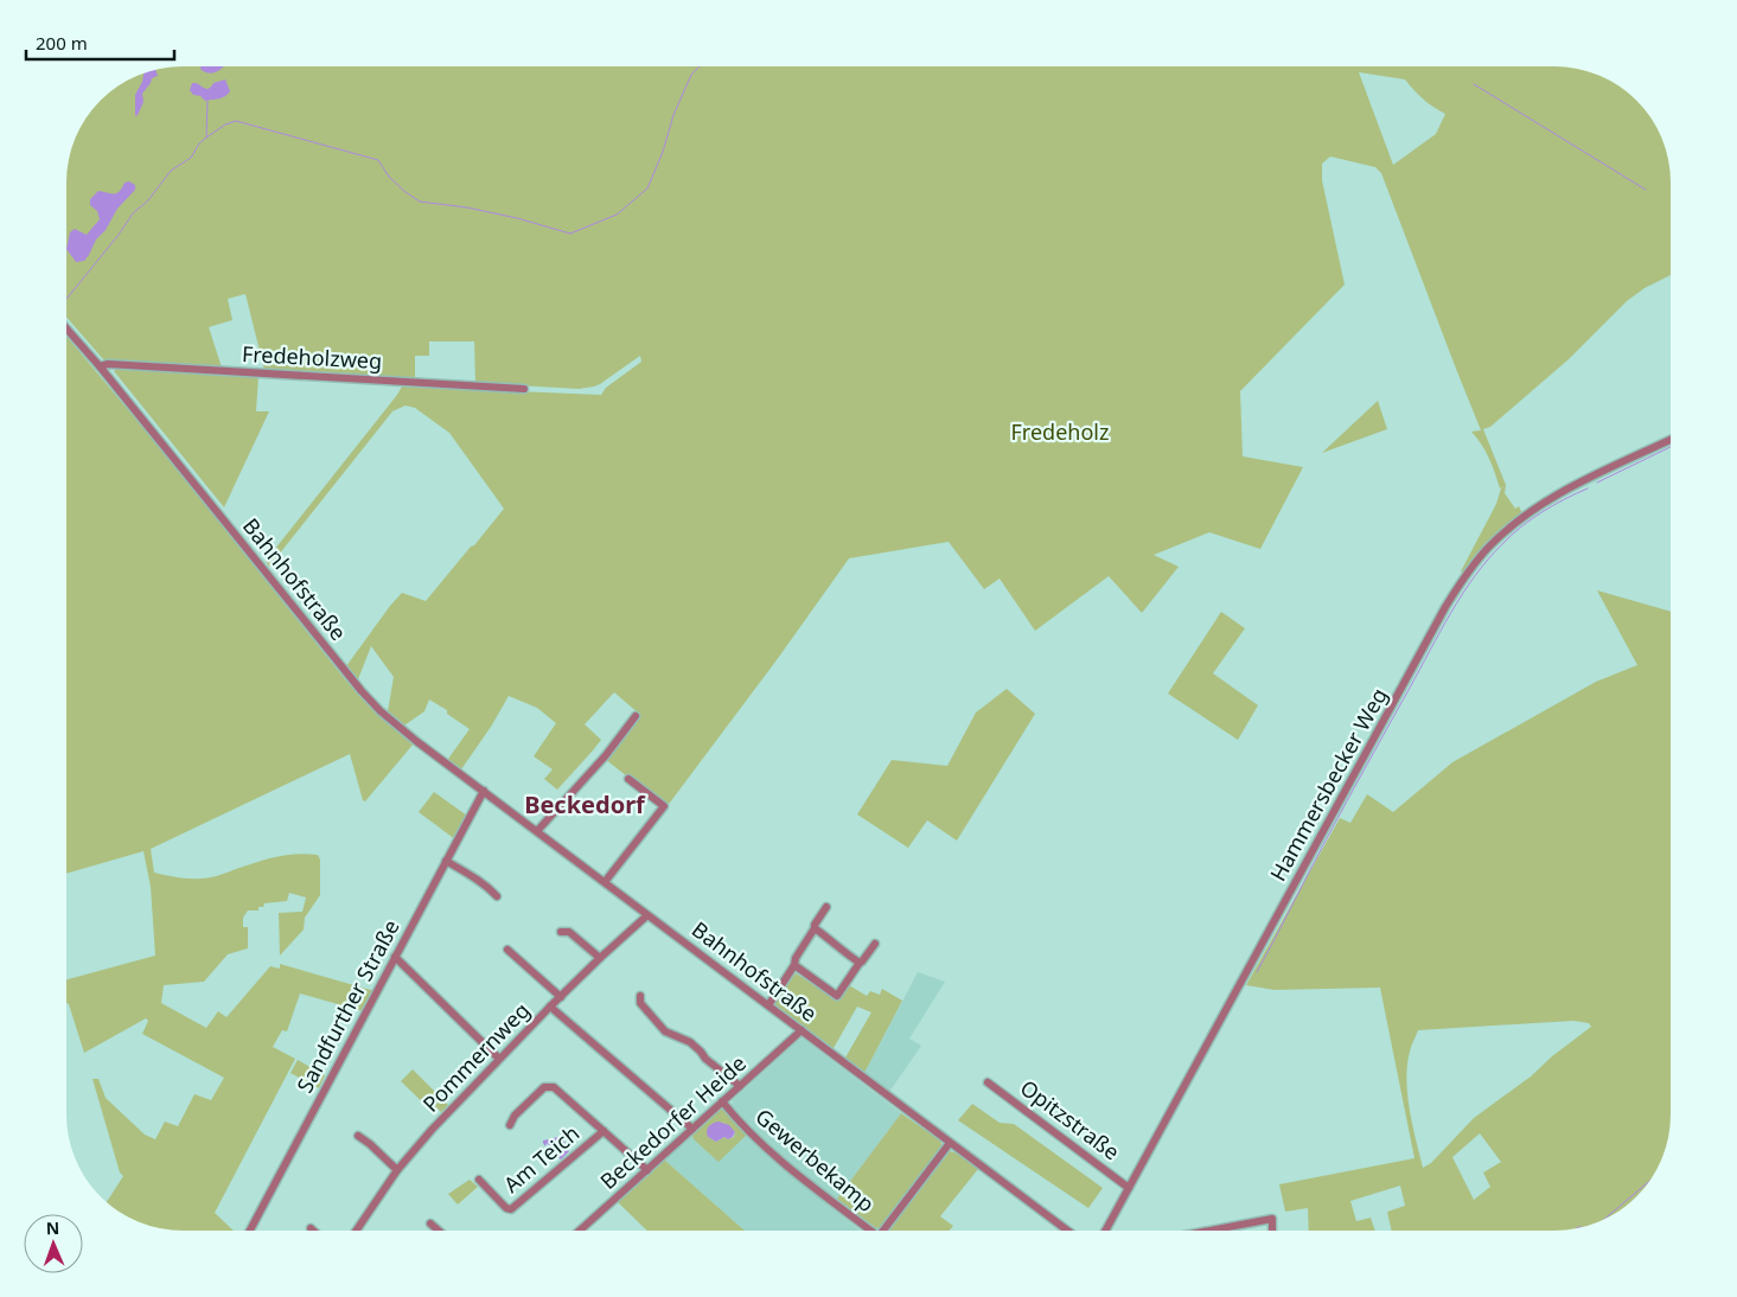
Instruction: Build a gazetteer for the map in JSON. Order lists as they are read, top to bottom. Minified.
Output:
{"streets":{"street":["Fredeholzweg","Bahnhofstraße","Hammersbecker Weg","Sandfurther Straße","Pommernweg","Opitzstraße","Beckedorfer Heide","Am Teich","Gewerbekamp"]},"crossings":[["Fredeholzweg","Bahnhofstraße"],["Bahnhofstraße","Sandfurther Straße"],["Bahnhofstraße","Pommernweg"],["Bahnhofstraße","Beckedorfer Heide"],["Bahnhofstraße","Gewerbekamp"],["Hammersbecker Weg","Opitzstraße"],["Beckedorfer Heide","Am Teich"],["Beckedorfer Heide","Gewerbekamp"]],"districts":["Beckedorf"],"parks":["Fredeholz"],"scale_bar":"200 m","north":"top"}
